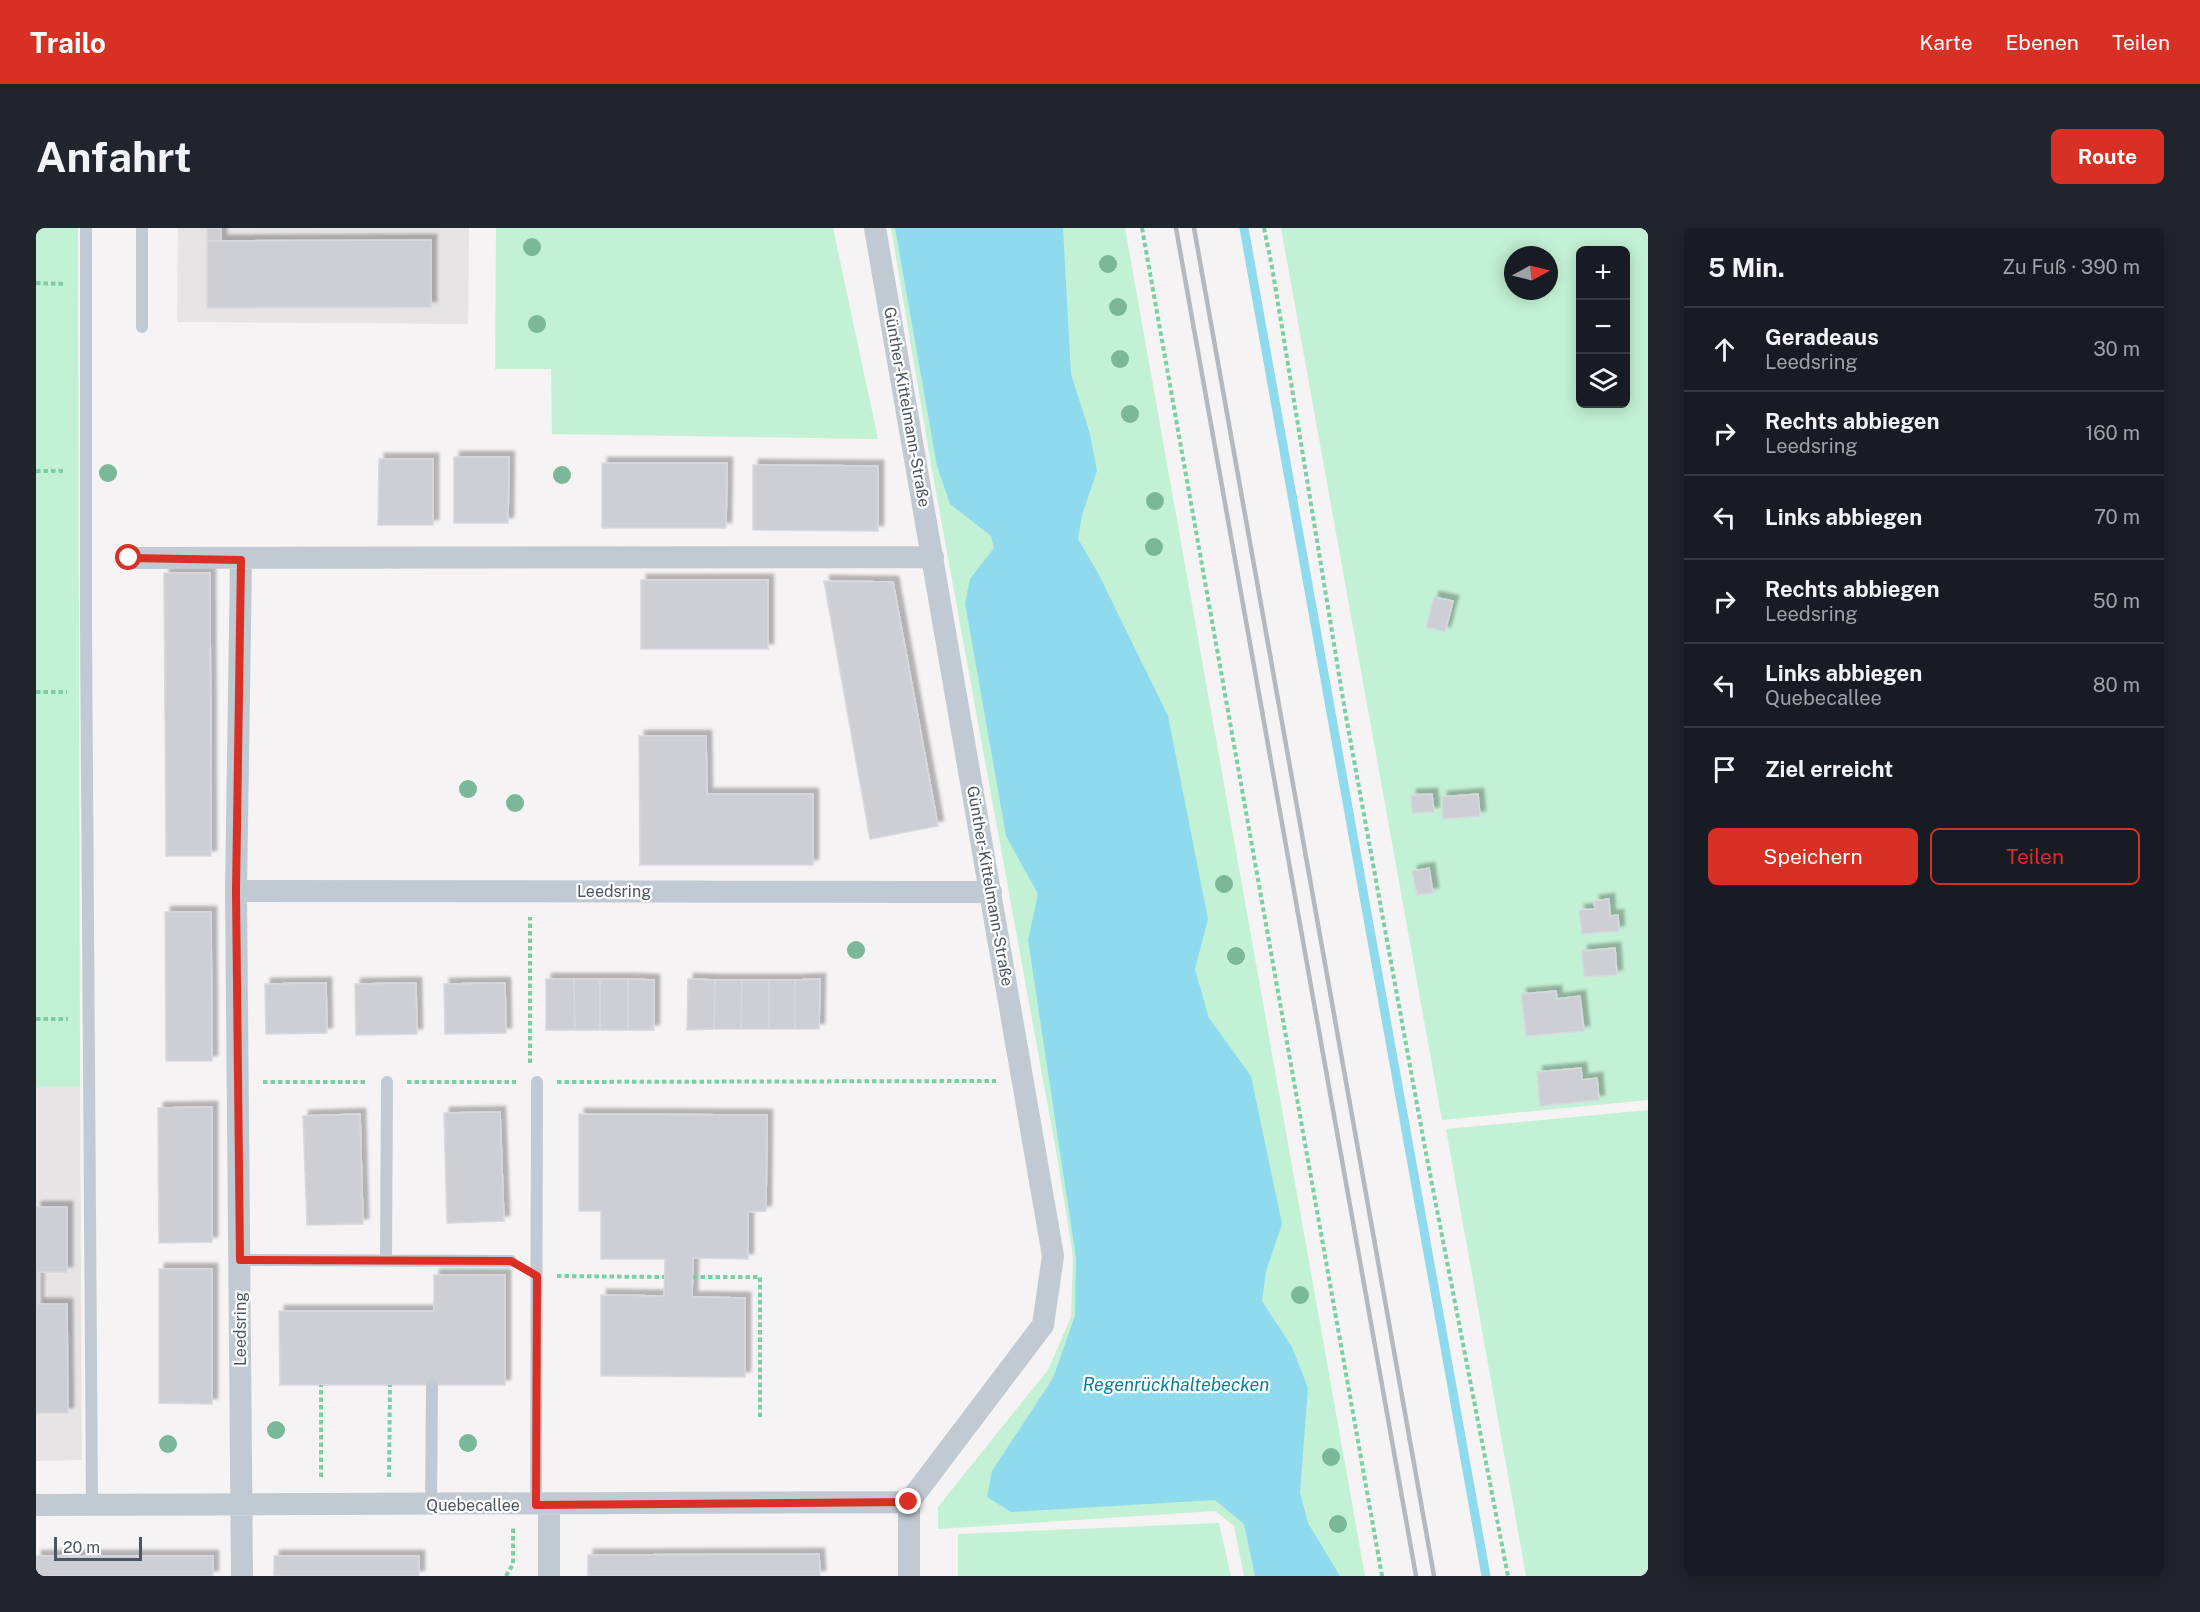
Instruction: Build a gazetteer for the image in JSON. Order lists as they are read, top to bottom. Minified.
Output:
{"streets":{"street":["Günther-Kittelmann-Straße","Leedsring","Quebecallee"]},"crossings":[["Günther-Kittelmann-Straße","Leedsring"],["Günther-Kittelmann-Straße","Quebecallee"],["Leedsring","Quebecallee"]],"water":["Regenrückhaltebecken"],"scale_bar":"20 m","north":"right","page":{"header":"Trailo","nav":["Karte","Ebenen","Teilen"],"buttons":["Route",["Speichern","Teilen"]],"title":"Anfahrt","heading":["5 Min.","Zu Fuß · 390 m"],"map_buttons":["+","−"],"list":[["Geradeaus","Leedsring","30 m"],["Rechts abbiegen","Leedsring","160 m"],["Links abbiegen","70 m"],["Rechts abbiegen","Leedsring","50 m"],["Links abbiegen","Quebecallee","80 m"],"Ziel erreicht"],"scale":"20 m"}}
